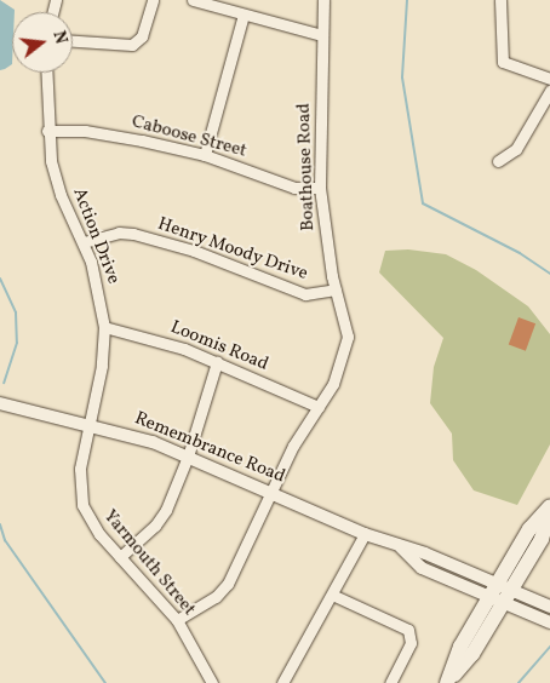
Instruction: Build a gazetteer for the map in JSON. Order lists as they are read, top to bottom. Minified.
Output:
{"streets":{"street":["Caboose Street","Boathouse Road","Action Drive","Henry Moody Drive","Loomis Road","Remembrance Road","Yarmouth Street"]},"crossings":[["Caboose Street","Boathouse Road"],["Caboose Street","Action Drive"],["Boathouse Road","Henry Moody Drive"],["Boathouse Road","Loomis Road"],["Boathouse Road","Remembrance Road"],["Boathouse Road","Yarmouth Street"],["Action Drive","Henry Moody Drive"],["Action Drive","Loomis Road"],["Action Drive","Remembrance Road"],["Action Drive","Yarmouth Street"],["Remembrance Road","Yarmouth Street"]],"north":"right"}
